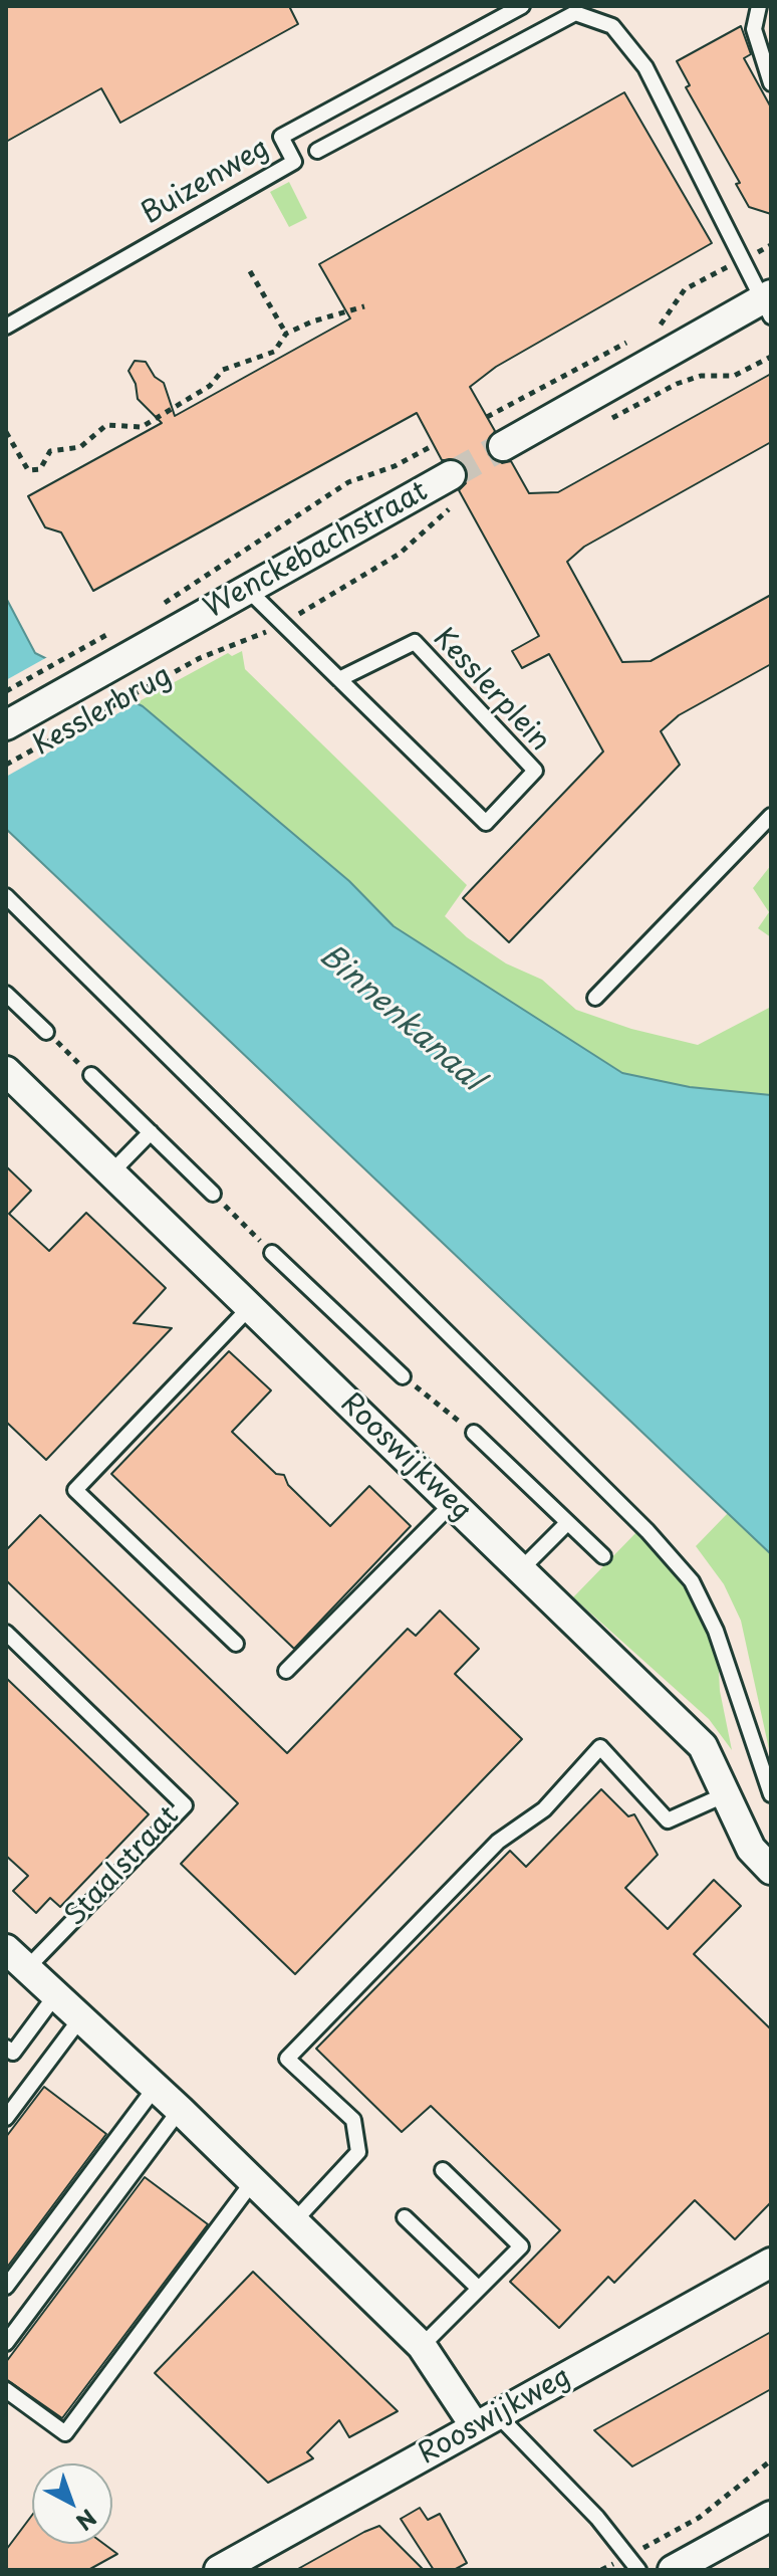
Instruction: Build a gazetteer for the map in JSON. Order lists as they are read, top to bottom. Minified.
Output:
{"streets":{"street":["Wenckebachstraat","Kesslerbrug","Rooswijkweg"],"lane":["Buizenweg","Kesslerplein","Staalstraat"]},"crossings":[["Wenckebachstraat","Kesslerplein"],["Wenckebachstraat","Kesslerbrug"],["Kesslerplein","Kesslerbrug"]],"water":["Binnenkanaal"],"north":"bottom right"}
